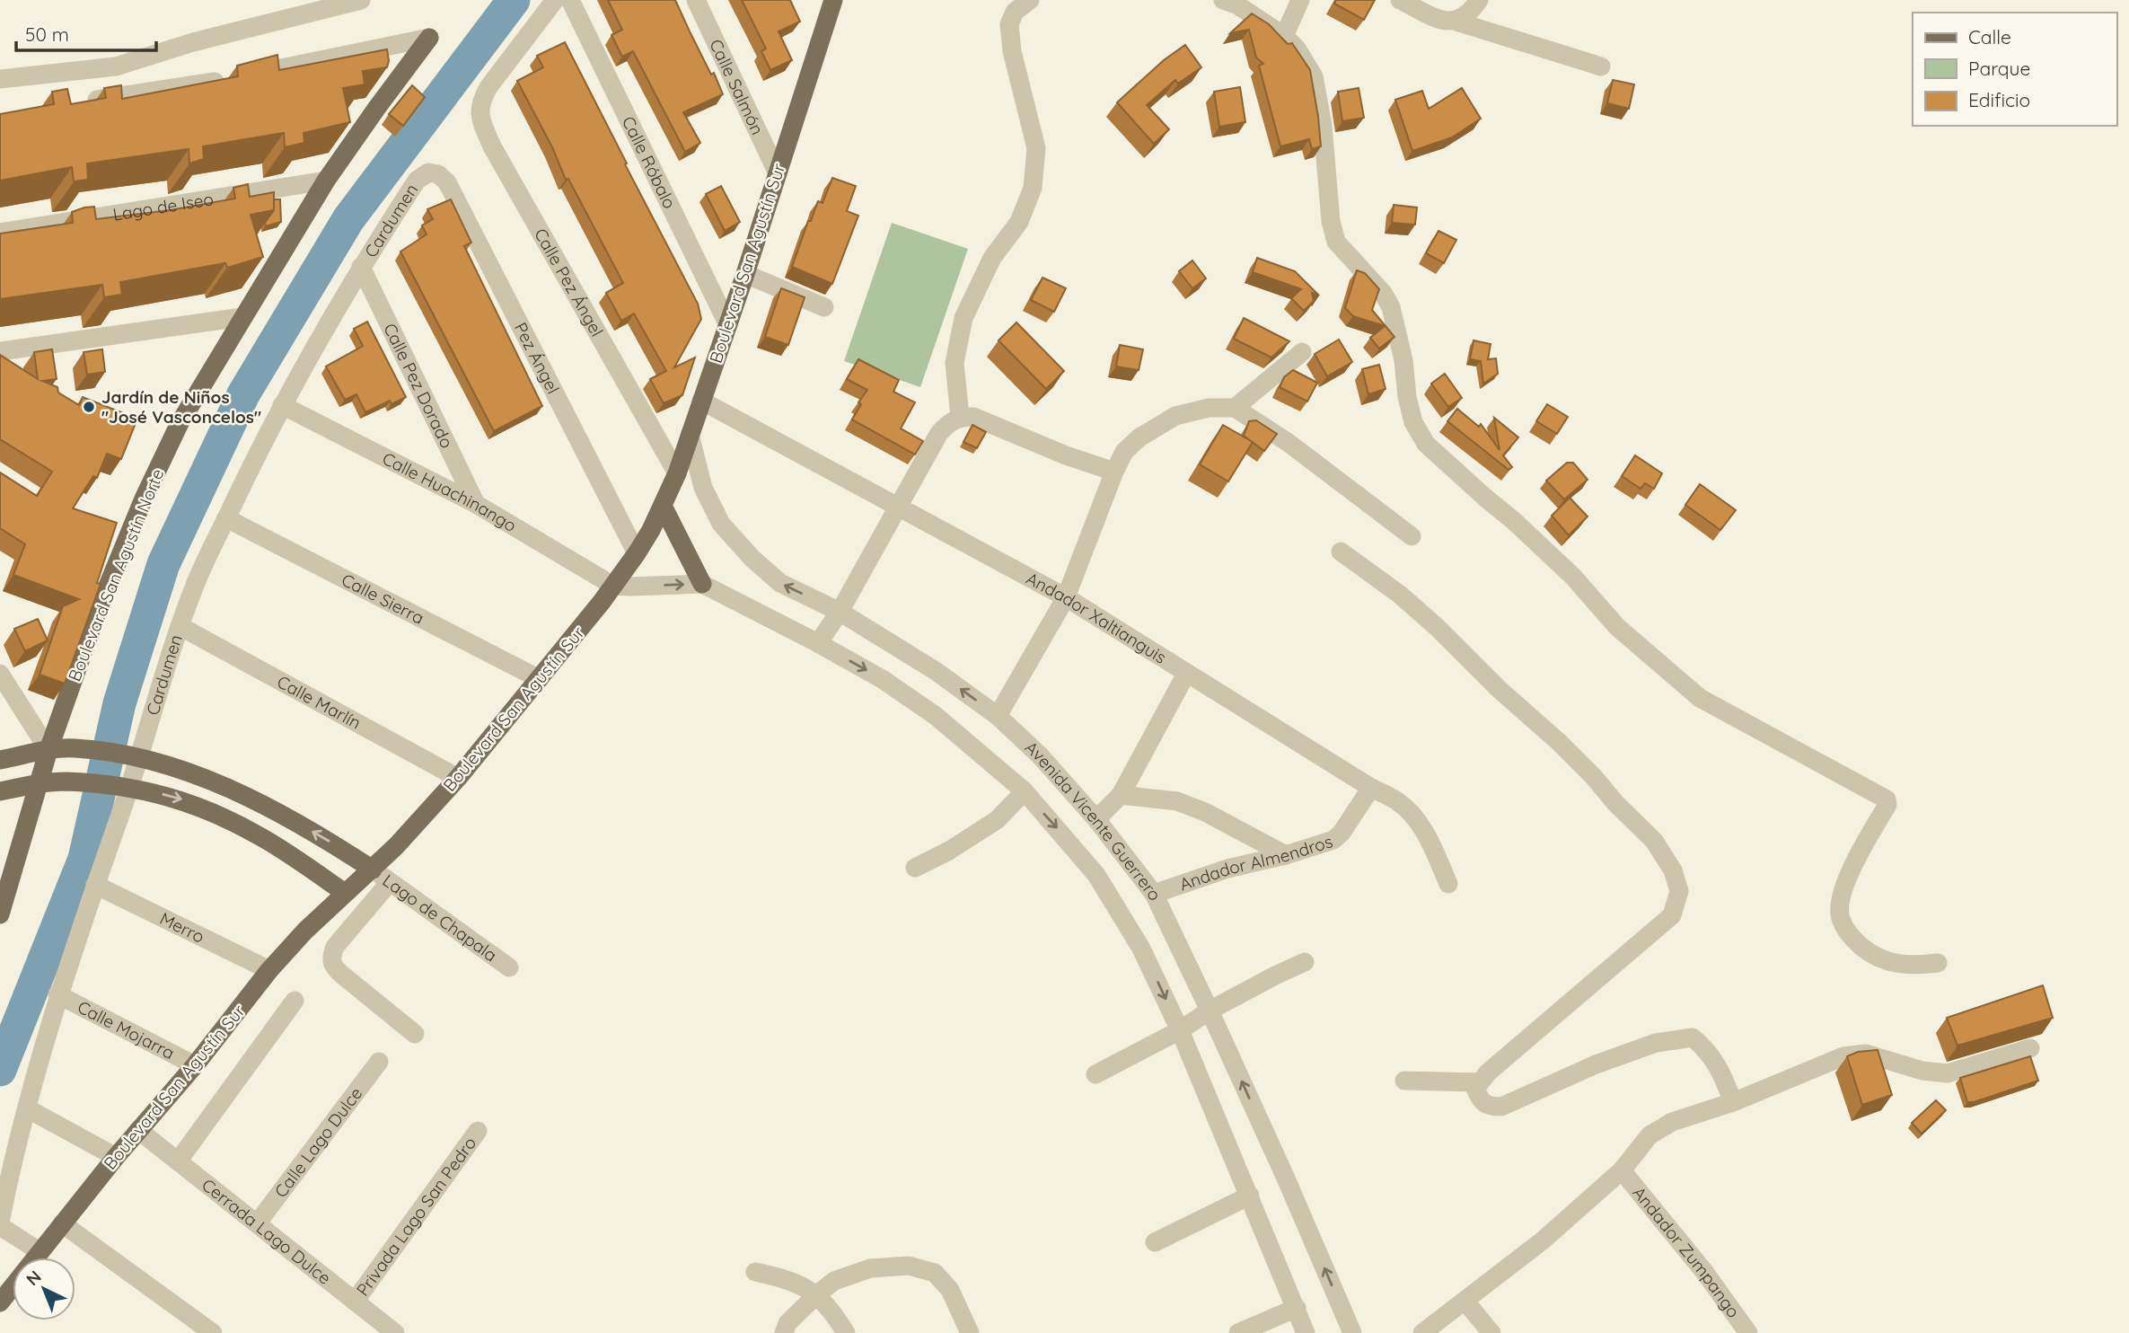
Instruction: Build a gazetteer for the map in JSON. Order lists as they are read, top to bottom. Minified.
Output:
{"streets":{"main road":["Boulevard San Agustín Sur","Boulevard San Agustín Norte"],"street":["Calle Salmón","Calle Róbalo","Lago de Iseo","Cardumen","Calle Pez Ángel","Pez Ángel","Calle Pez Dorado","Calle Huachinango","Calle Sierra","Andador Xaltianguis","Calle Marlín","Avenida Vicente Guerrero","Andador Almendros","Lago de Chapala","Merro","Calle Mojarra","Calle Lago Dulce","Privada Lago San Pedro","Cerrada Lago Dulce","Andador Zumpango"]},"crossings":[["Calle Salmón","Boulevard San Agustín Sur"],["Calle Róbalo","Boulevard San Agustín Sur"],["Lago de Iseo","Boulevard San Agustín Norte"],["Cardumen","Boulevard San Agustín Sur"],["Cardumen","Pez Ángel"],["Cardumen","Calle Pez Dorado"],["Cardumen","Calle Huachinango"],["Cardumen","Calle Sierra"],["Cardumen","Calle Marlín"],["Cardumen","Merro"],["Cardumen","Calle Mojarra"],["Boulevard San Agustín Sur","Calle Pez Ángel"],["Boulevard San Agustín Sur","Pez Ángel"],["Boulevard San Agustín Sur","Calle Huachinango"],["Boulevard San Agustín Sur","Calle Sierra"],["Boulevard San Agustín Sur","Andador Xaltianguis"],["Boulevard San Agustín Sur","Calle Marlín"],["Boulevard San Agustín Sur","Avenida Vicente Guerrero"],["Boulevard San Agustín Sur","Lago de Chapala"],["Boulevard San Agustín Sur","Merro"],["Boulevard San Agustín Sur","Calle Mojarra"],["Boulevard San Agustín Sur","Cerrada Lago Dulce"],["Calle Pez Dorado","Calle Huachinango"],["Calle Huachinango","Avenida Vicente Guerrero"],["Andador Xaltianguis","Andador Almendros"],["Avenida Vicente Guerrero","Andador Almendros"],["Calle Lago Dulce","Cerrada Lago Dulce"],["Privada Lago San Pedro","Cerrada Lago Dulce"]],"places":["Jardín de Niños \"José Vasconcelos\""],"legend":["Calle","Parque","Edificio"],"scale_bar":"50 m","north":"top left"}
